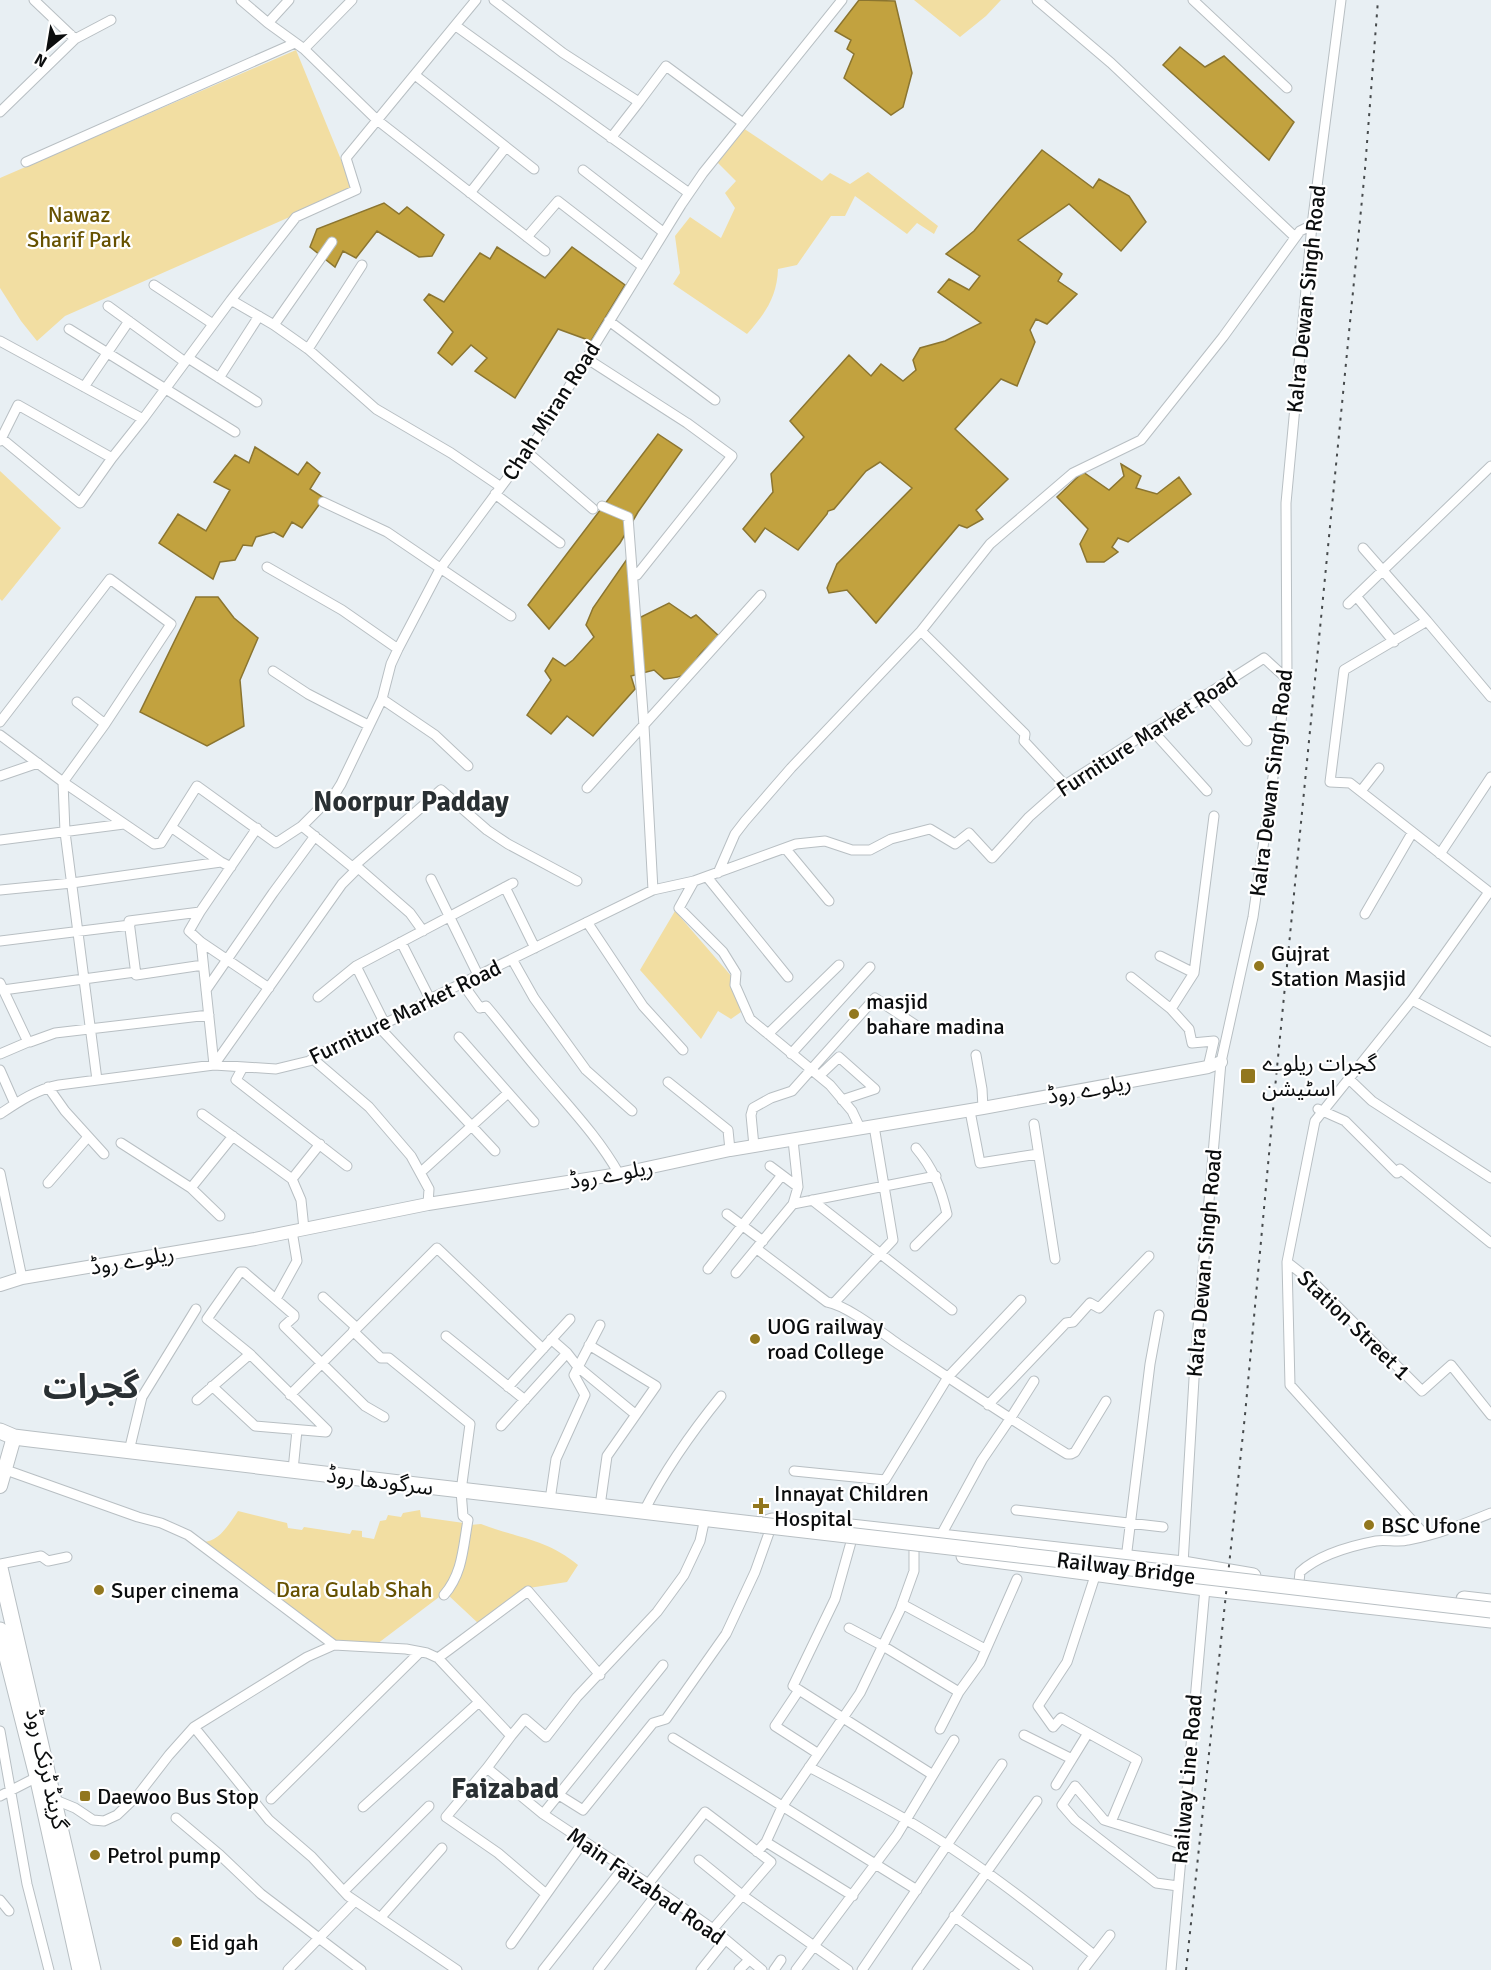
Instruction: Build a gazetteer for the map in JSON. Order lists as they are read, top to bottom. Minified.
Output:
{"streets":{"main road":["سرگودھا روڈ","Railway Bridge","گرینڈ ٹرنک روڈ"],"street":["Kalra Dewan Singh Road","Chah Miran Road","Furniture Market Road","ریلوے روڈ","Station Street 1","Railway Line Road","Main Faizabad Road"]},"crossings":[["Kalra Dewan Singh Road","Furniture Market Road"],["Kalra Dewan Singh Road","ریلوے روڈ"],["سرگودھا روڈ","Railway Bridge"]],"districts":["Noorpur Padday","گجرات","Faizabad"],"parks":["Nawaz Sharif Park","Dara Gulab Shah"],"places":{"other":["Gujrat Station Masjid","masjid bahare madina","UOG railway road College","BSC Ufone","Super cinema","Petrol pump","Eid gah"],"transit":["گجرات ریلوے اسٹیشن","Daewoo Bus Stop"],"health":["Innayat Children Hospital"]},"north":"bottom left"}
